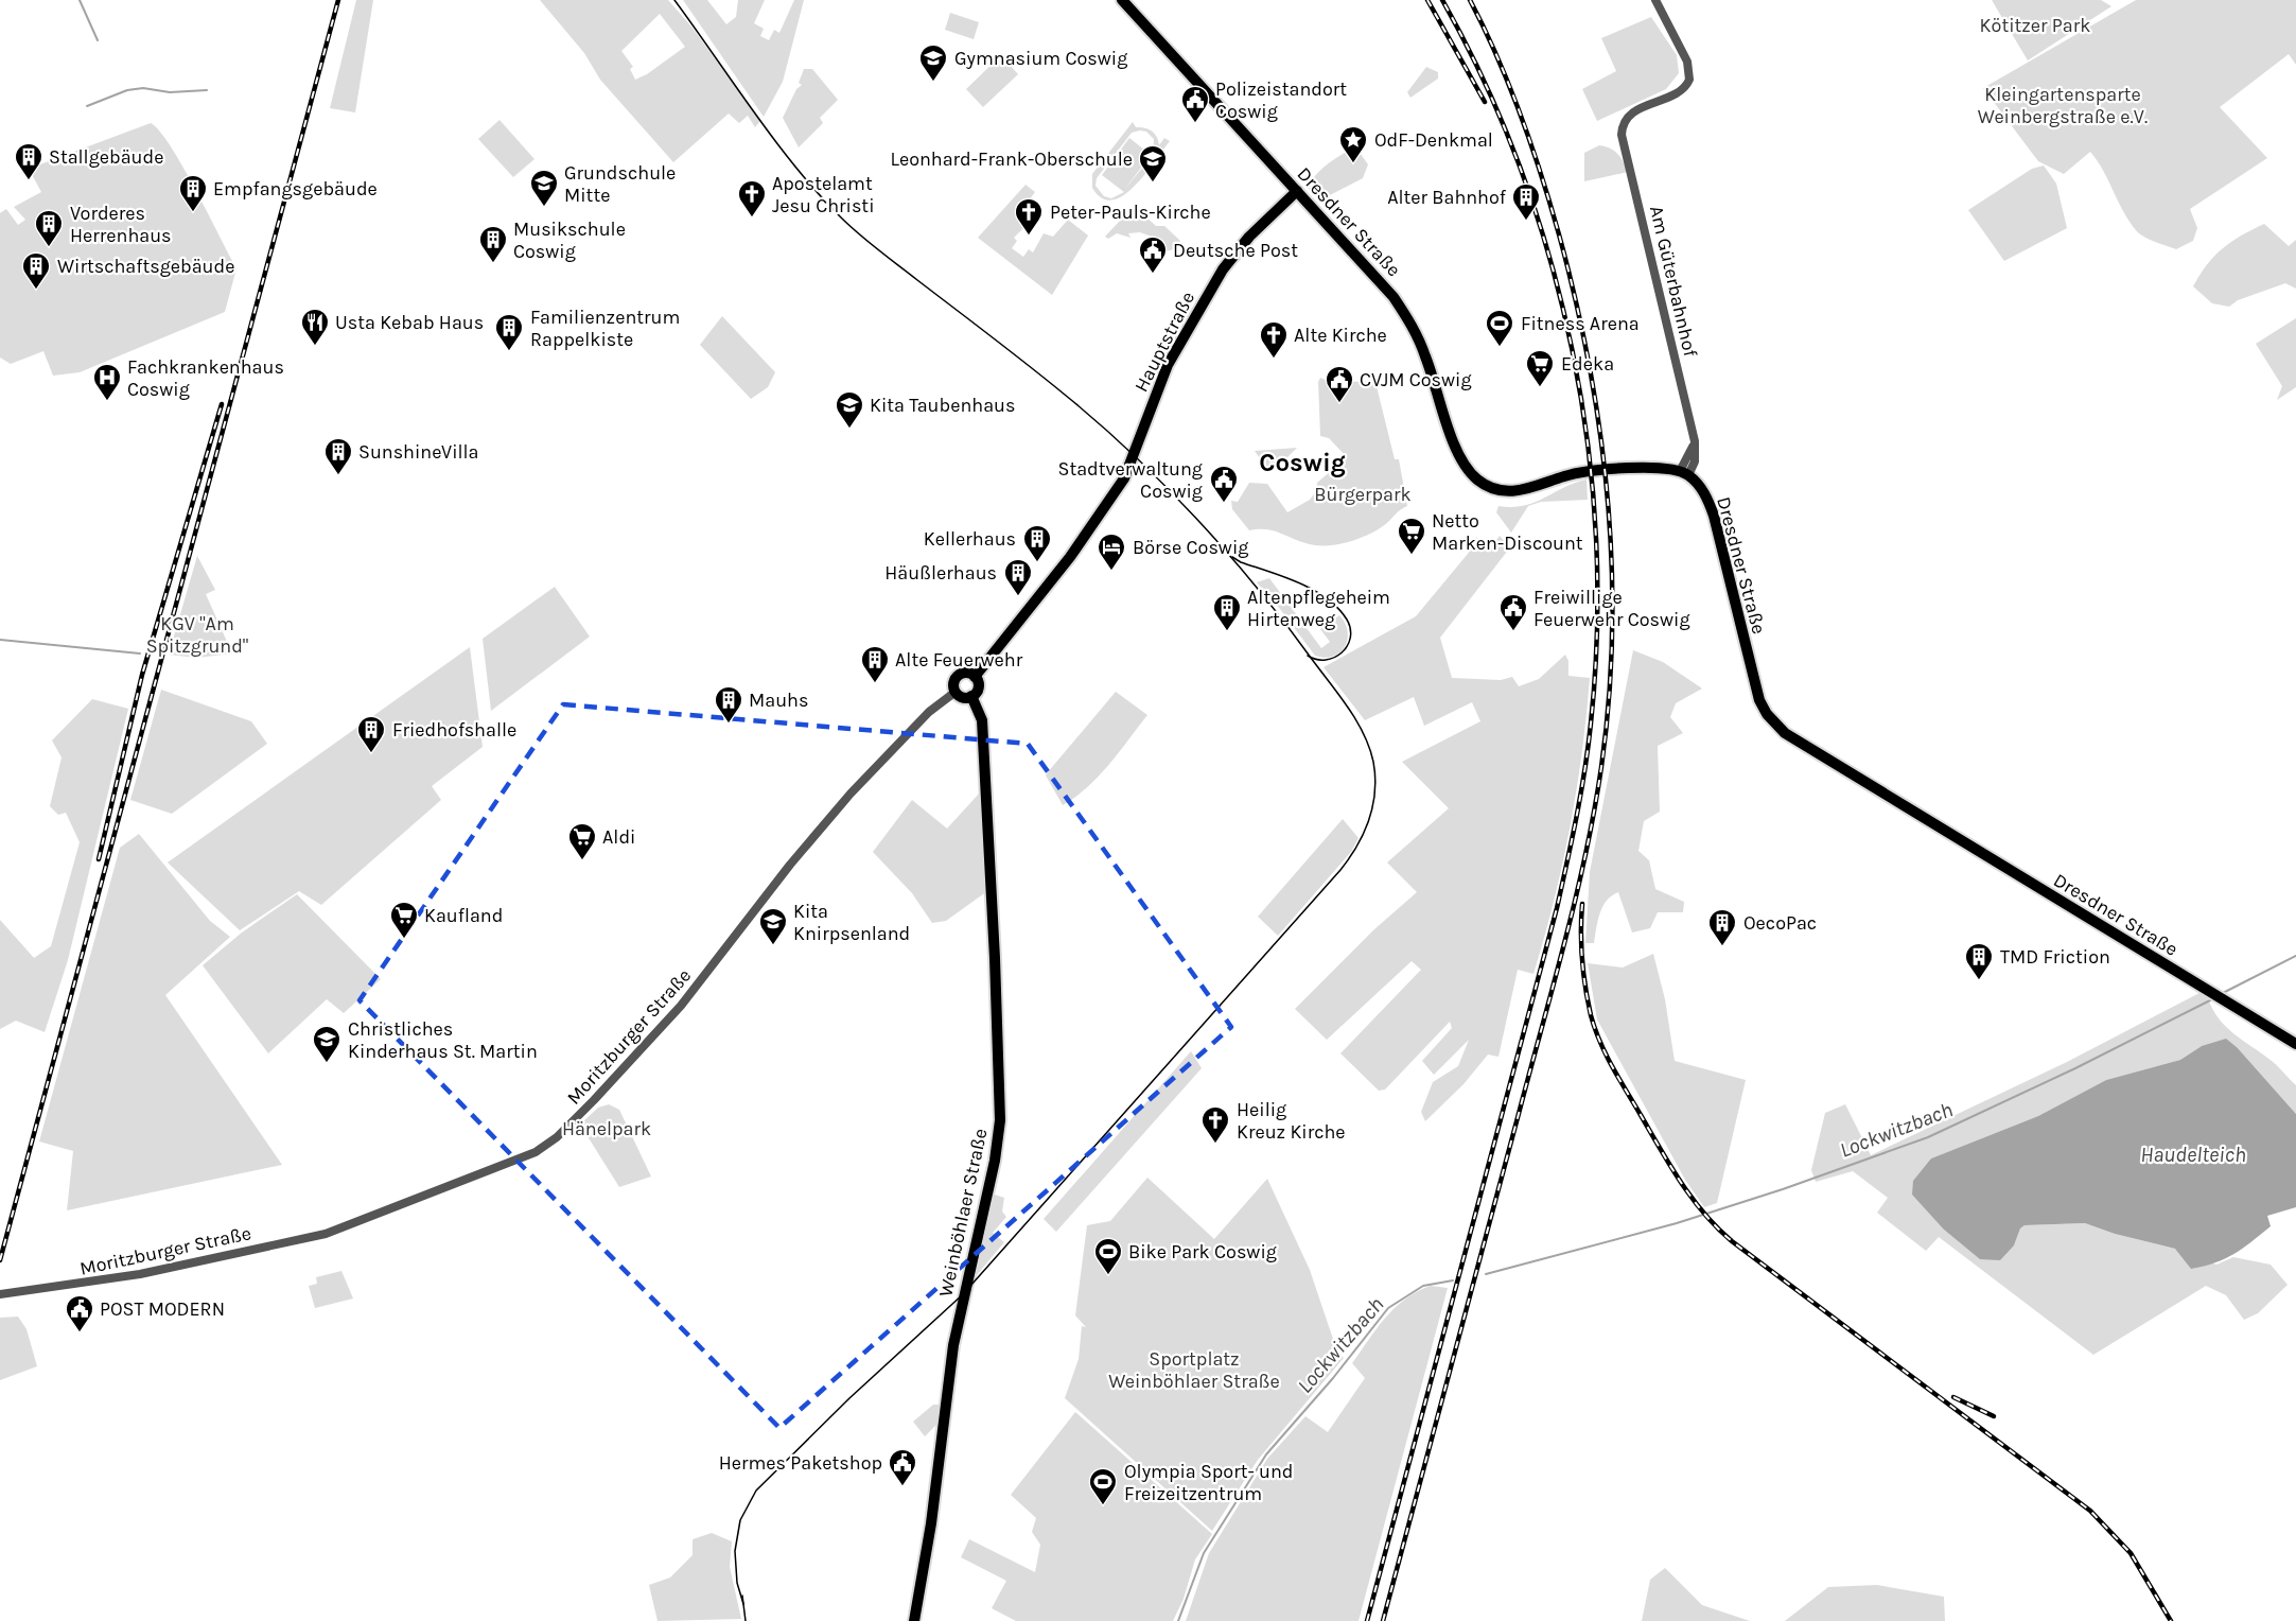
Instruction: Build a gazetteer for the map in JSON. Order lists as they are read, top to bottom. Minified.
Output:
{"streets":{"main road":["Dresdner Straße","Hauptstraße","Weinböhlaer Straße"],"street":["Am Güterbahnhof","Moritzburger Straße"]},"crossings":[["Dresdner Straße","Am Güterbahnhof"],["Dresdner Straße","Hauptstraße"],["Hauptstraße","Moritzburger Straße"],["Hauptstraße","Weinböhlaer Straße"],["Moritzburger Straße","Weinböhlaer Straße"]],"districts":["Coswig"],"water":["Lockwitzbach","Haudelteich"],"parks":["Kötitzer Park","Kleingartensparte Weinbergstraße e.V.","Bürgerpark","KGV \"Am Spitzgrund\"","Hänelpark","Sportplatz Weinböhlaer Straße"],"places":{"school or university":["Gymnasium Coswig","Leonhard-Frank-Oberschule","Grundschule Mitte","Kita Taubenhaus","Kita Knirpsenland","Christliches Kinderhaus St. Martin"],"public building":["Polizeistandort Coswig","Deutsche Post","CVJM Coswig","Stadtverwaltung Coswig","Freiwillige Feuerwehr Coswig","POST MODERN","Hermes Paketshop"],"place":["OdF-Denkmal"],"building":["Stallgebäude","Empfangsgebäude","Alter Bahnhof","Vorderes Herrenhaus","Musikschule Coswig","Wirtschaftsgebäude","Familienzentrum Rappelkiste","SunshineVilla","Kellerhaus","Häußlerhaus","Altenpflegeheim Hirtenweg","Alte Feuerwehr","Mauhs","Friedhofshalle","OecoPac","TMD Friction"],"church":["Apostelamt Jesu Christi","Peter-Pauls-Kirche","Alte Kirche","Heilig Kreuz Kirche"],"restaurant":["Usta Kebab Haus"],"sports":["Fitness Arena","Bike Park Coswig","Olympia Sport- und Freizeitzentrum"],"supermarket":["Edeka","Netto Marken-Discount","Aldi","Kaufland"],"hospital":["Fachkrankenhaus Coswig"],"hotel":["Börse Coswig"]}}
